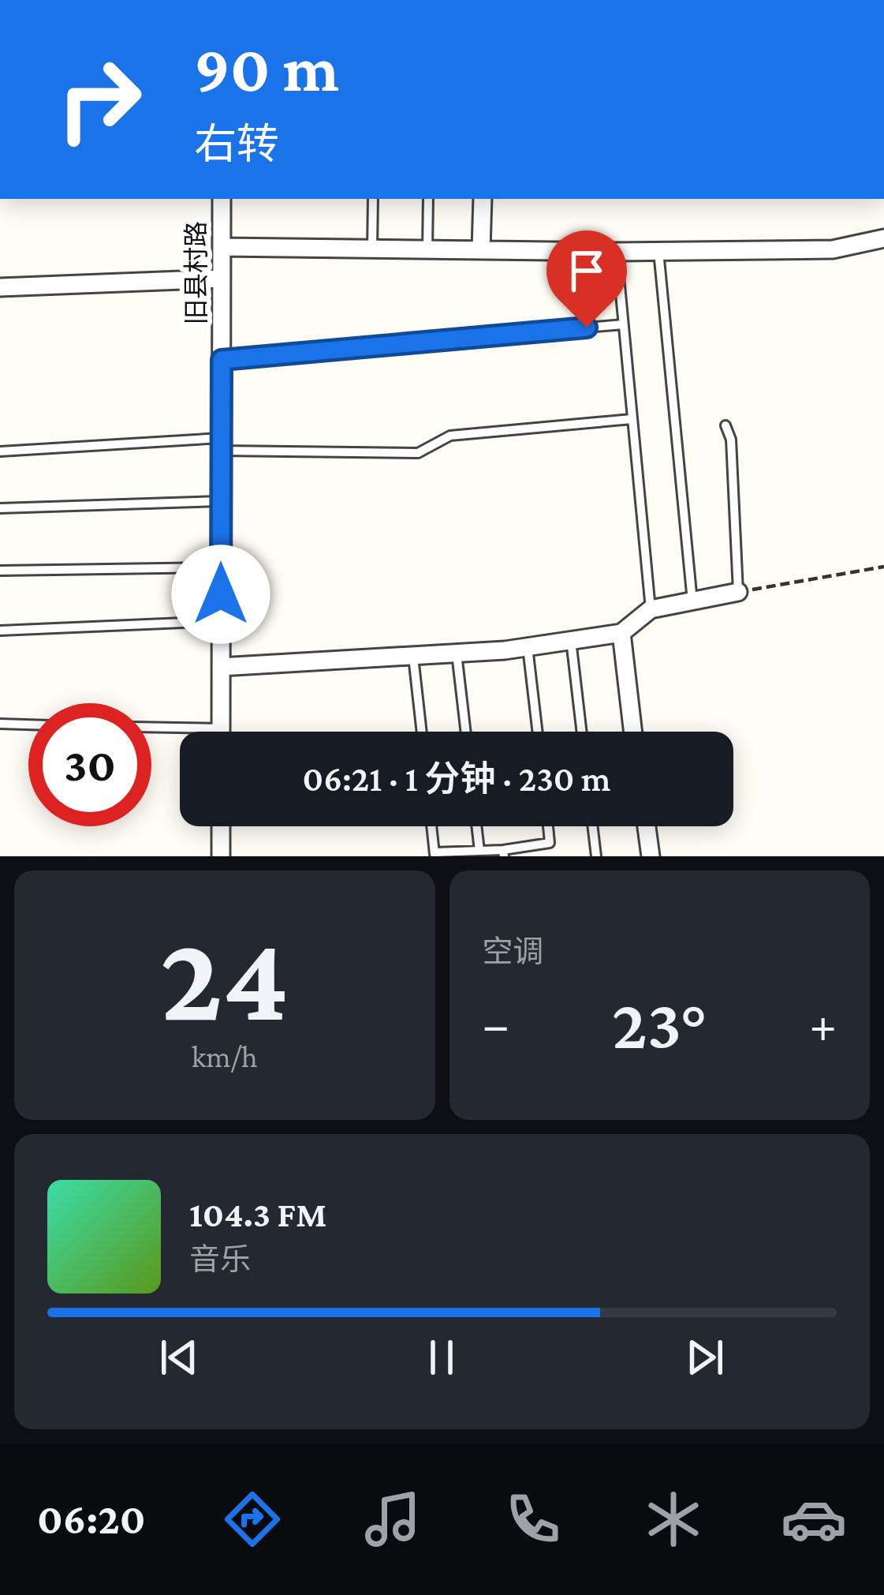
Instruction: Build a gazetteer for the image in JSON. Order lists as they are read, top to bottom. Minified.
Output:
{"streets":{"street":["旧县村路"]},"page":{"turn":["90 m","右转"],"limit":"30","trip":"06:21 · 1 分钟 · 230 m","tile":[["24","km/h"],"空调"],"heat":["−","23°","+"],"song":["104.3 FM","音乐"],"tabs":"06:20"}}
